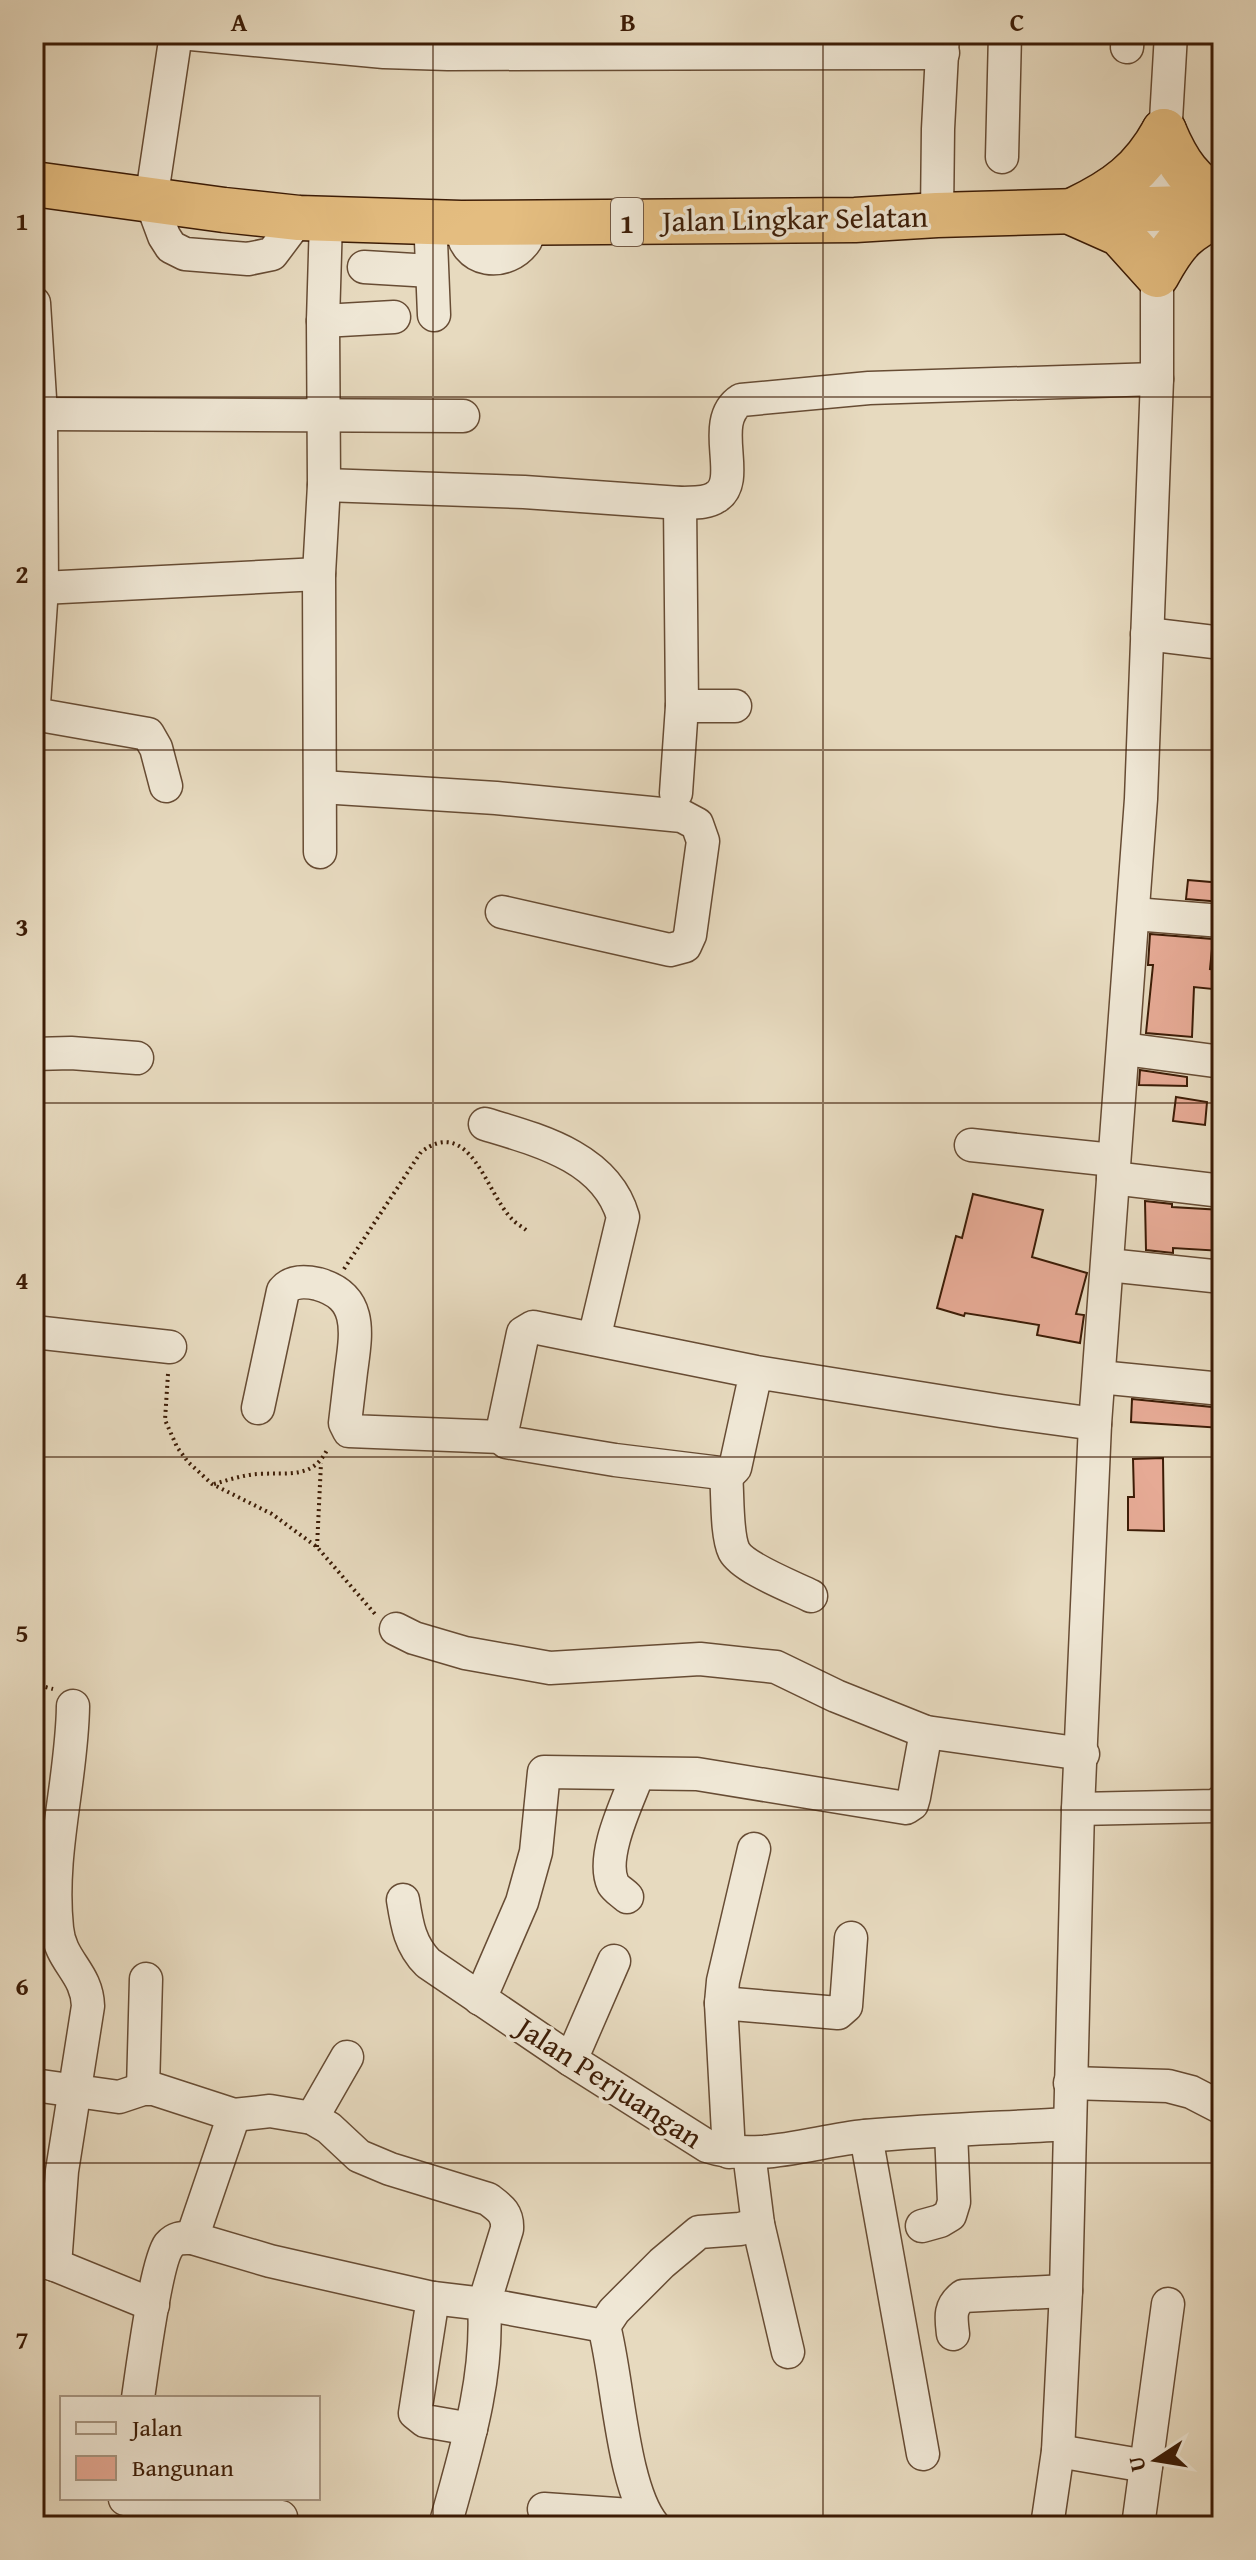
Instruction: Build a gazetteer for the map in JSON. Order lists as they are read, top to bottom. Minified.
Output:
{"streets":{"highway":["Jalan Lingkar Selatan","1"],"street":["Jalan Perjuangan"]},"legend":["Jalan","Bangunan"],"north":"left","grid":{"columns":["A","B","C"],"rows":["1","2","3","4","5","6","7"]}}
